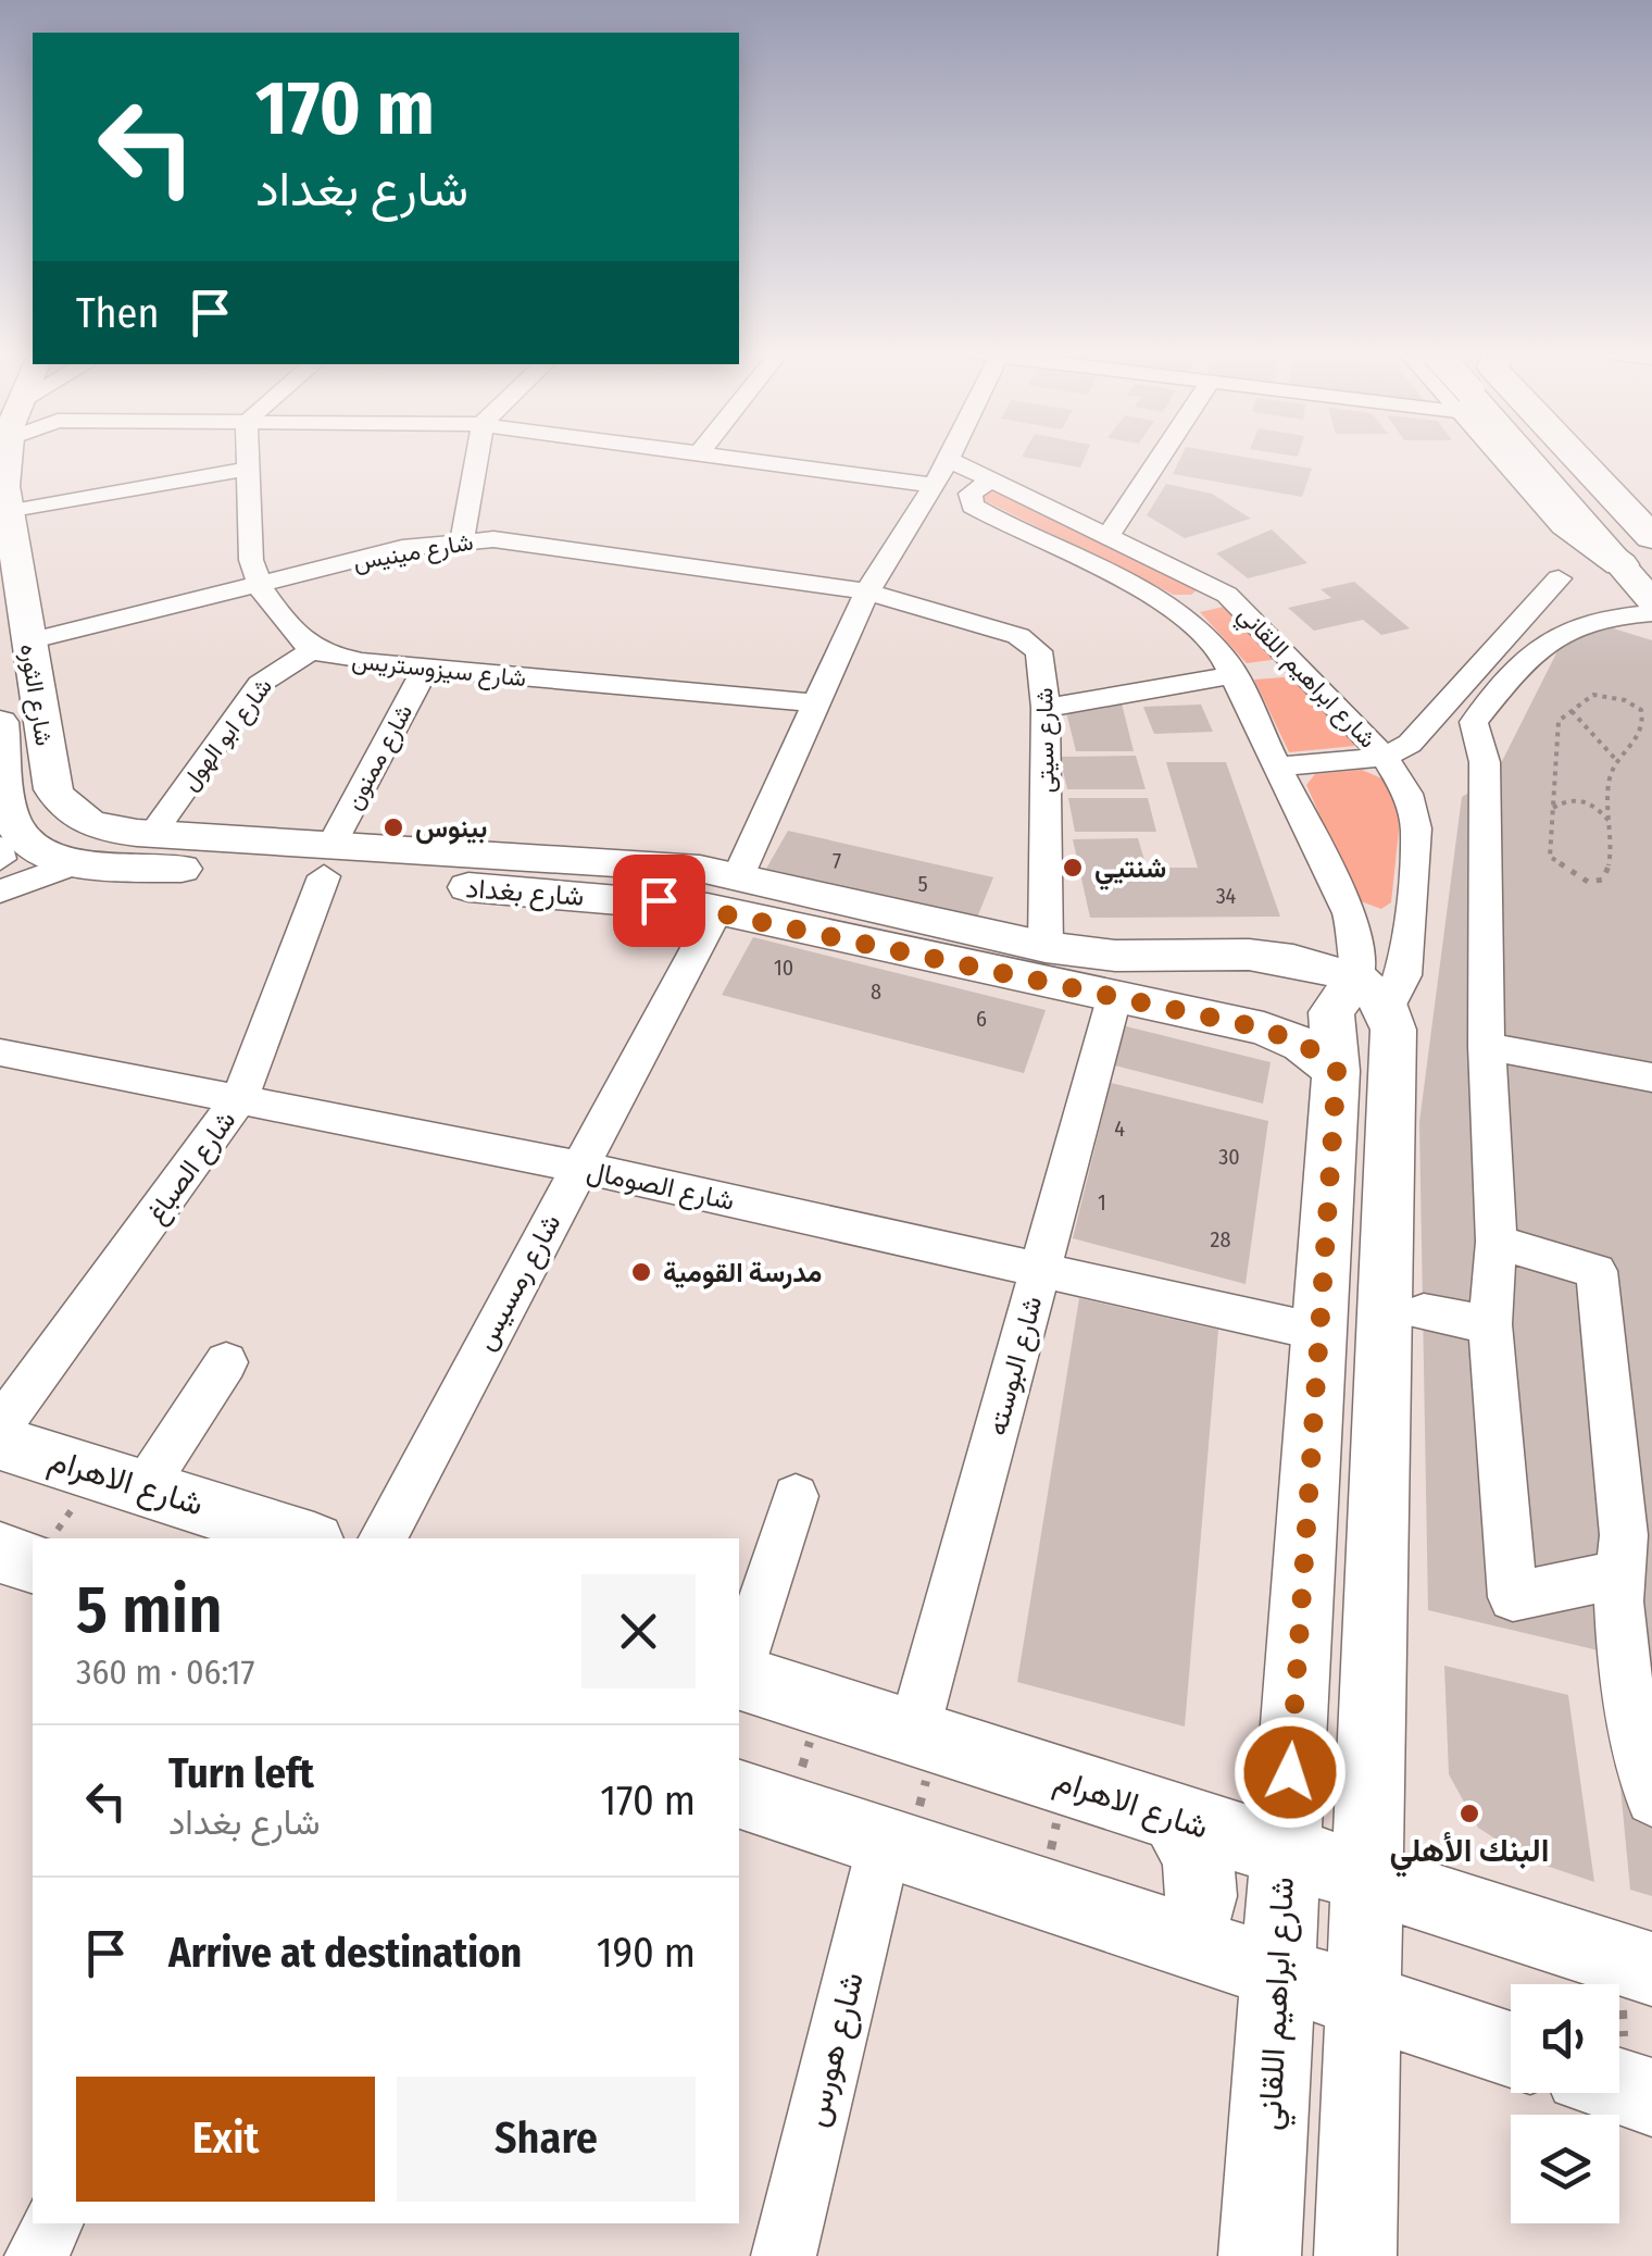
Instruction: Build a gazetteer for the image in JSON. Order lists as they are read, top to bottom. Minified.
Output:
{"streets":{"main road":["شارع ابراهيم اللقاني","شارع الثوره","شارع بغداد","شارع الاهرام"],"street":["شارع مينيس","شارع سيزوستريس","شارع ابو الهول","شارع سيتى","شارع ممنون","شارع الصباغ","شارع الصومال","شارع رمسيس","شارع البوسته","شارع هورس"]},"crossings":[["شارع مينيس","شارع سيزوستريس"],["شارع مينيس","شارع الثوره"],["شارع مينيس","شارع سيتى"],["شارع مينيس","شارع رمسيس"],["شارع سيزوستريس","شارع ابو الهول"],["شارع سيزوستريس","شارع ممنون"],["شارع سيزوستريس","شارع رمسيس"],["شارع ابراهيم اللقاني","شارع بغداد"],["شارع ابراهيم اللقاني","شارع الصومال"],["شارع ابراهيم اللقاني","شارع رمسيس"],["شارع ابراهيم اللقاني","شارع الاهرام"],["شارع الثوره","شارع ابو الهول"],["شارع الثوره","شارع بغداد"],["شارع ابو الهول","شارع بغداد"],["شارع سيتى","شارع بغداد"],["شارع سيتى","شارع رمسيس"],["شارع ممنون","شارع بغداد"],["شارع ممنون","شارع الصباغ"],["شارع بغداد","شارع الصباغ"],["شارع بغداد","شارع رمسيس"],["شارع بغداد","شارع البوسته"],["شارع الصباغ","شارع الصومال"],["شارع الصومال","شارع رمسيس"],["شارع الصومال","شارع البوسته"],["شارع البوسته","شارع الاهرام"]],"places":["بينوس","شنتيي","مدرسة القومية","البنك الأهلي"],"house_numbers":["7","5","34","10","8","6","4","30","1","28"],"page":{"turn":["170 m","شارع بغداد"],"then":"Then","heading":["5 min","360 m · 06:17"],"list":[{"name":"Turn left","note":"شارع بغداد","value":"170 m"},{"name":"Arrive at destination","value":"190 m"}],"buttons":["Exit","Share"]}}
